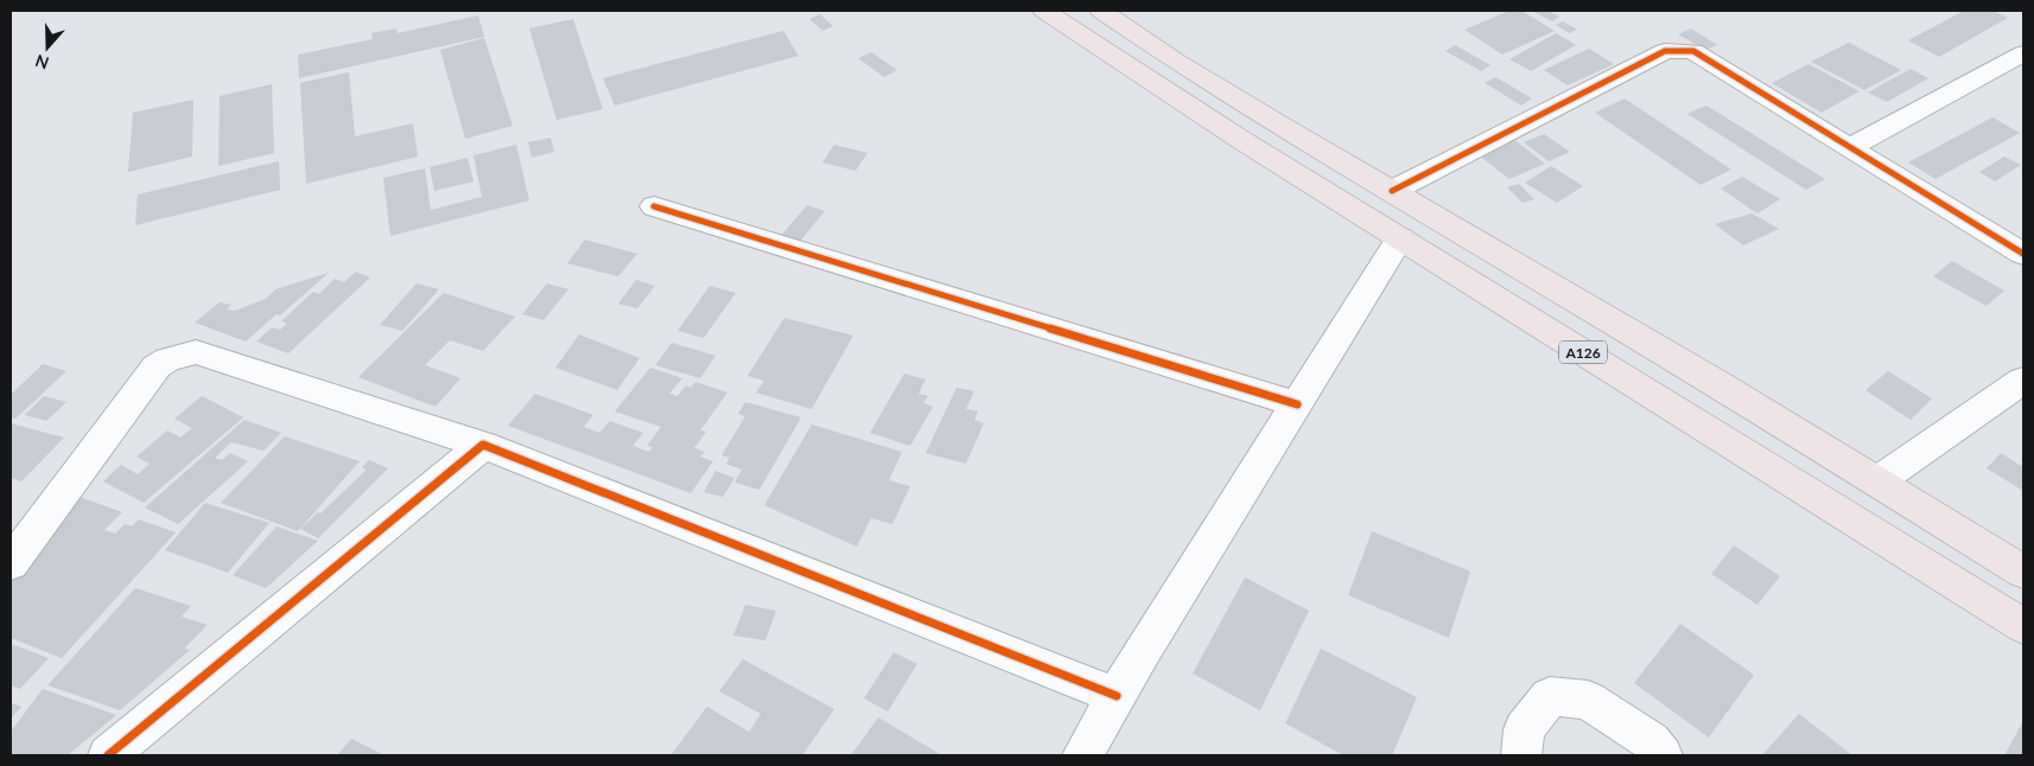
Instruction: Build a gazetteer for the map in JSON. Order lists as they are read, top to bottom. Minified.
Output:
{"streets":{"highway":["A126"]},"north":"bottom"}
